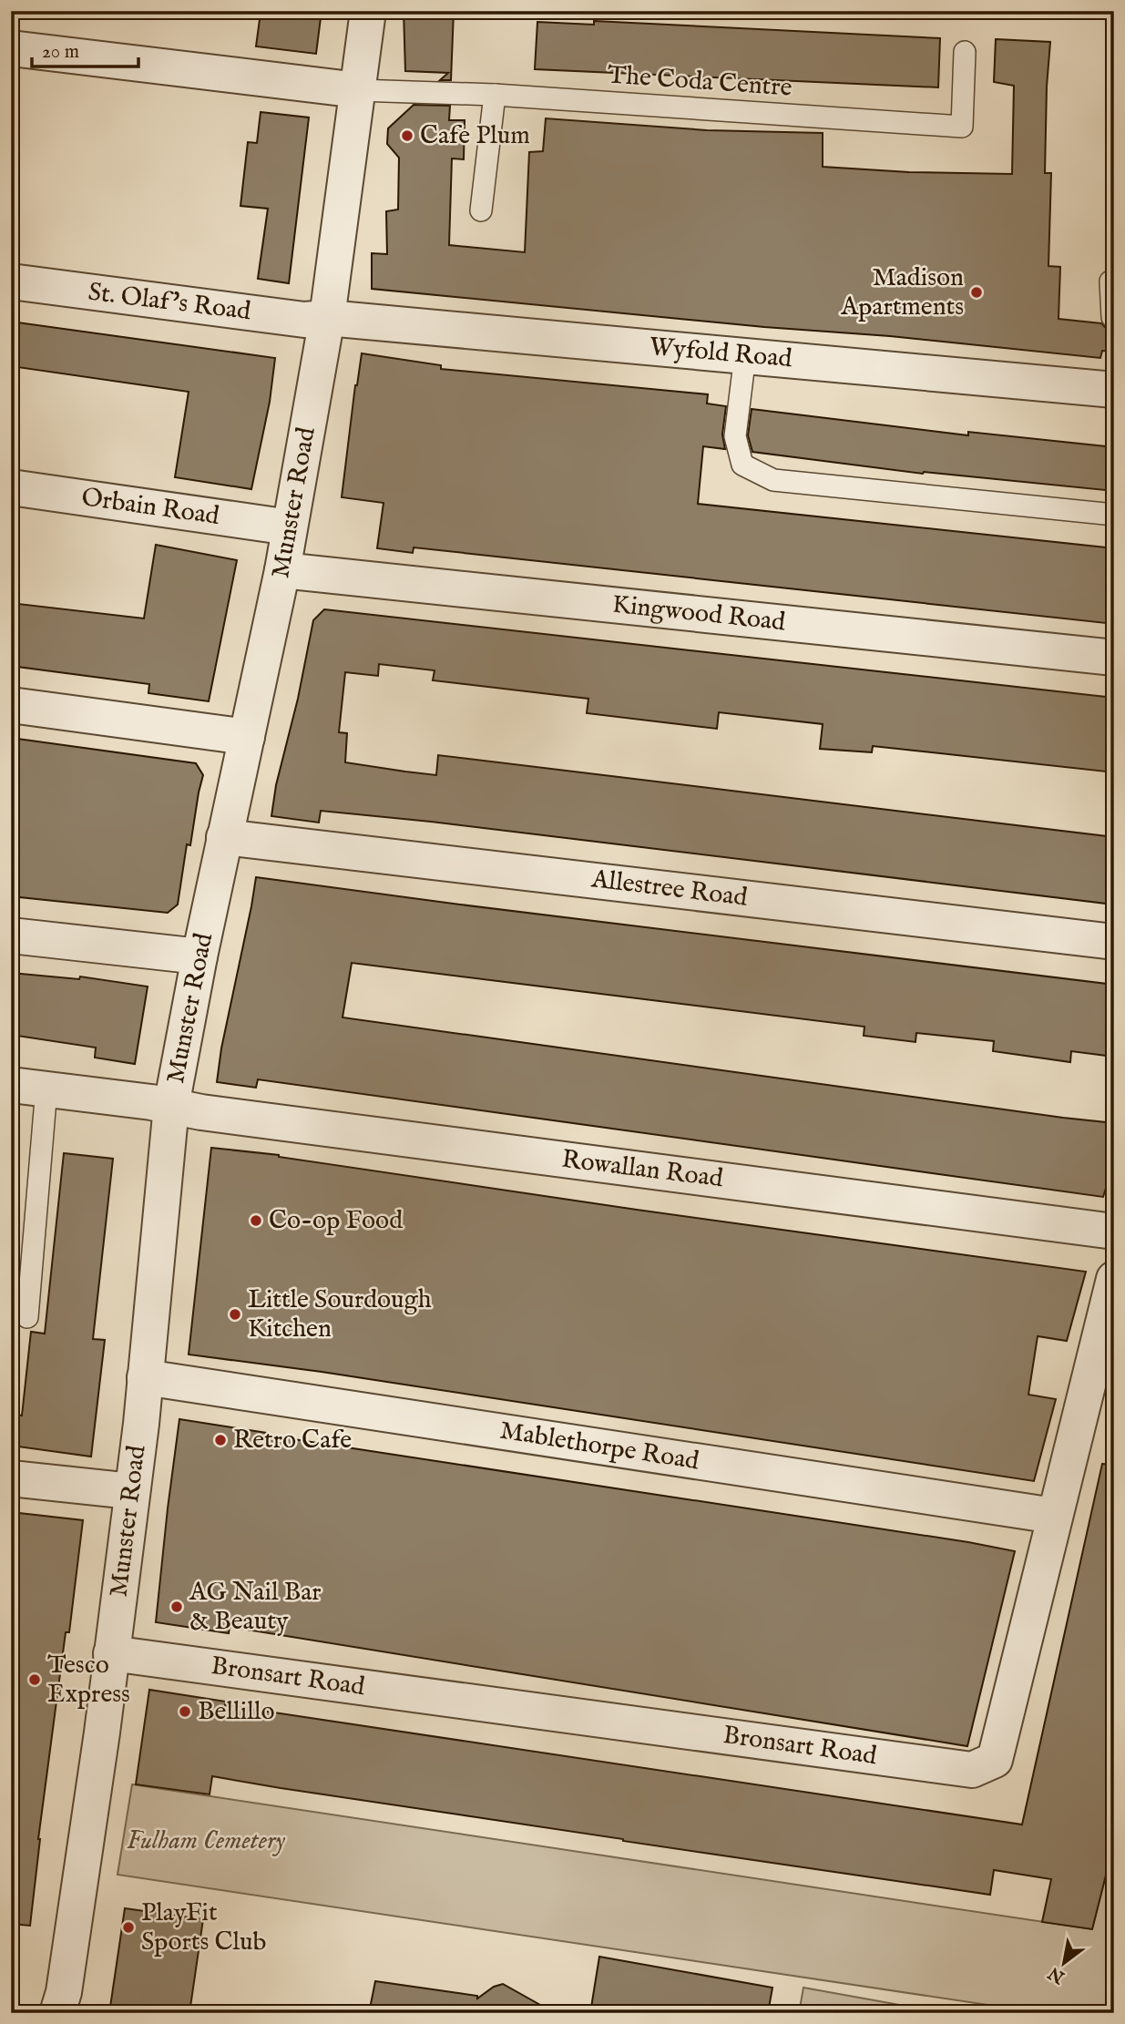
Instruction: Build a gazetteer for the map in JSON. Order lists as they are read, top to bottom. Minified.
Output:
{"streets":{"street":["St. Olaf's Road","Wyfold Road","Munster Road","Orbain Road","Kingwood Road","Allestree Road","Rowallan Road","Mablethorpe Road","Bronsart Road"],"lane":["The Coda Centre"]},"crossings":[["The Coda Centre","Munster Road"],["St. Olaf's Road","Wyfold Road"],["St. Olaf's Road","Munster Road"],["Wyfold Road","Munster Road"],["Munster Road","Orbain Road"],["Munster Road","Kingwood Road"],["Munster Road","Allestree Road"],["Munster Road","Rowallan Road"],["Munster Road","Mablethorpe Road"],["Munster Road","Bronsart Road"],["Mablethorpe Road","Bronsart Road"]],"parks":["Fulham Cemetery"],"places":["Cafe Plum","Madison Apartments","Co-op Food","Little Sourdough Kitchen","Retro Cafe","AG Nail Bar & Beauty","Tesco Express","Bellillo","PlayFit Sports Club"],"scale_bar":"20 m","north":"bottom left"}
